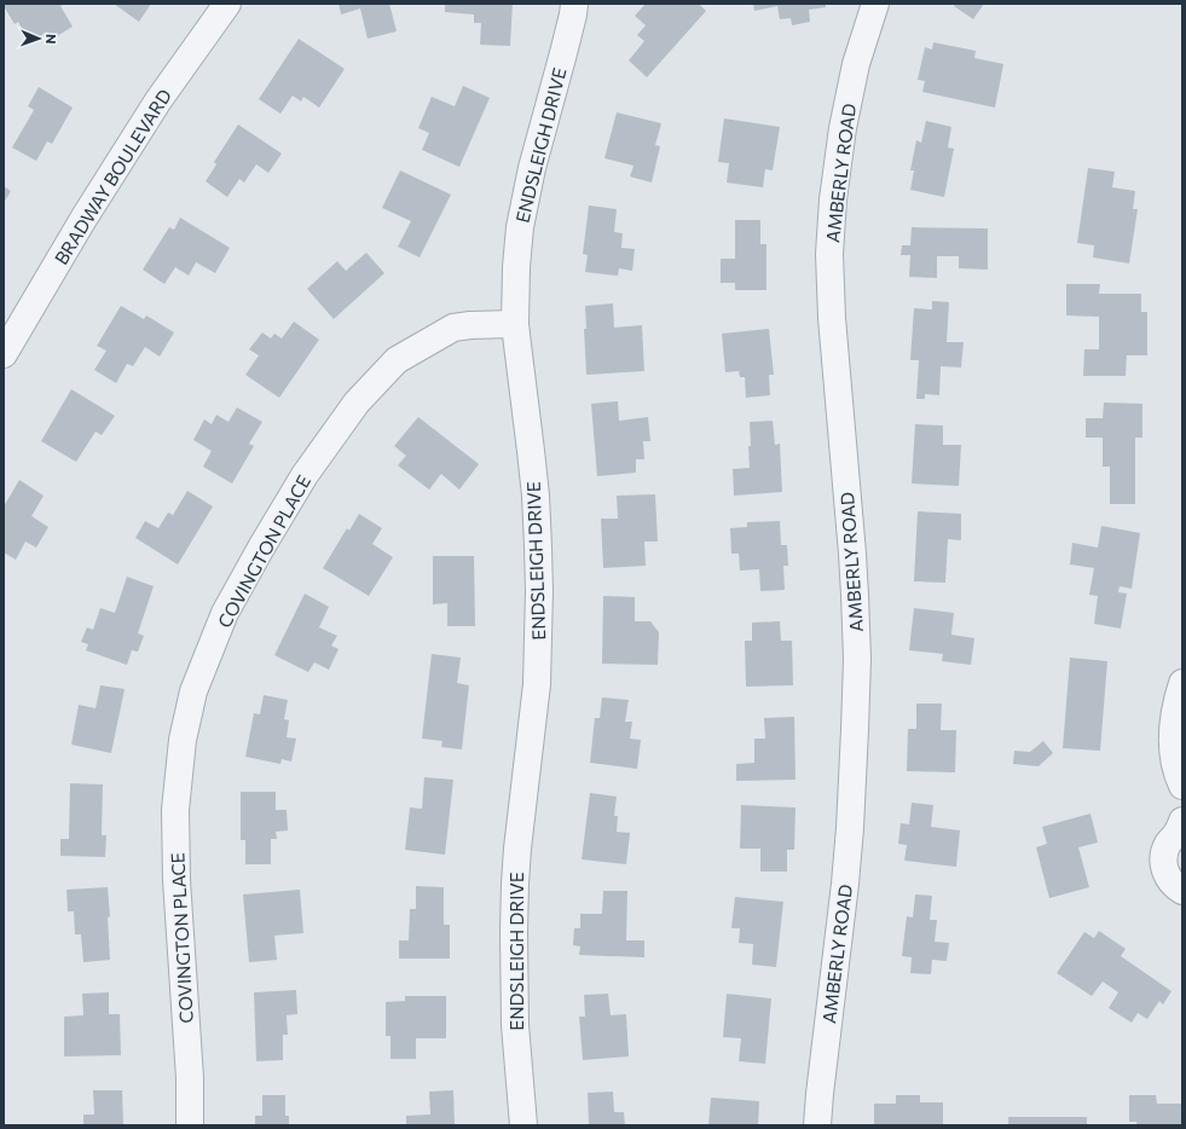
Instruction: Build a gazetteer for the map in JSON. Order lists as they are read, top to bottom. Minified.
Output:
{"streets":{"street":["ENDSLEIGH DRIVE","AMBERLY ROAD","BRADWAY BOULEVARD","COVINGTON PLACE"]},"crossings":[["ENDSLEIGH DRIVE","COVINGTON PLACE"]],"north":"right"}
